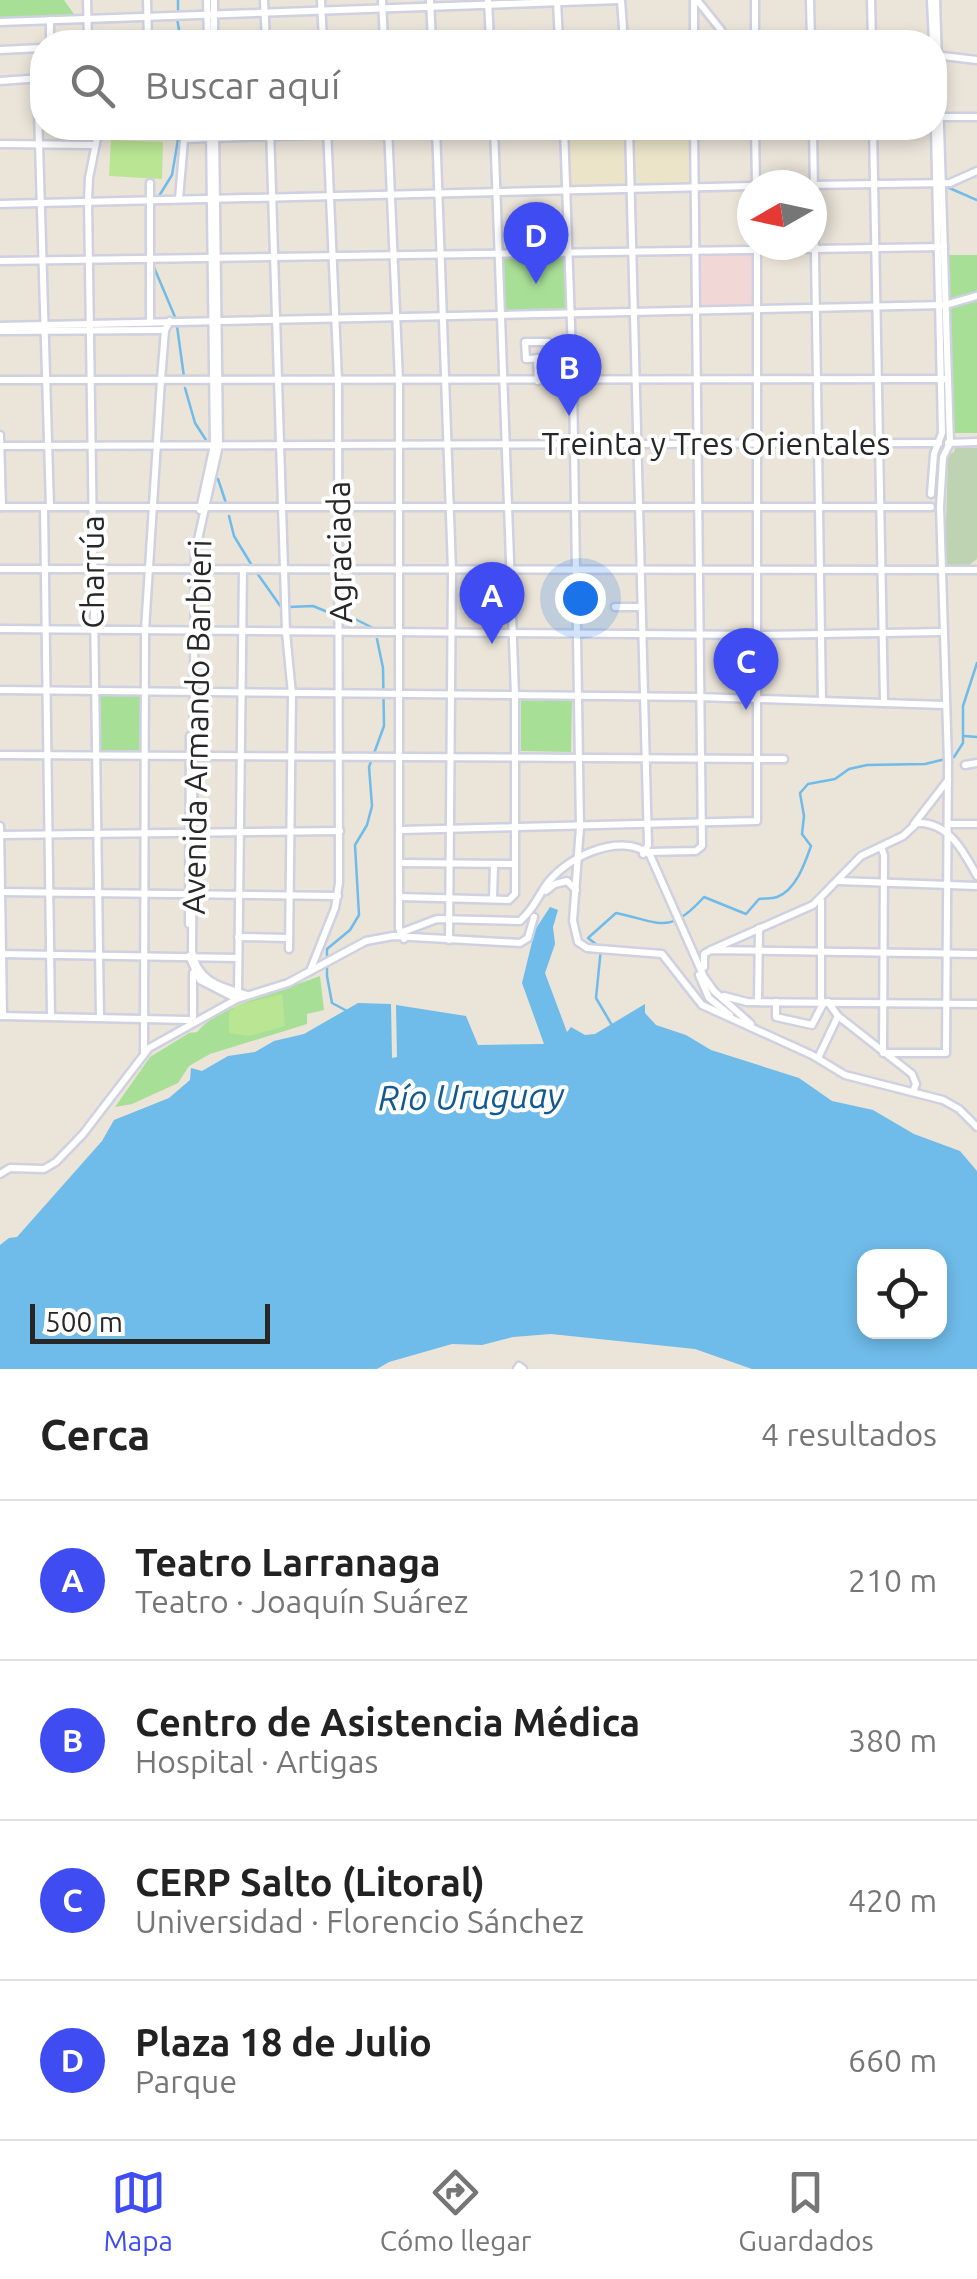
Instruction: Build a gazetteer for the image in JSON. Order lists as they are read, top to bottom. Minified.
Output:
{"streets":{"street":["Treinta y Tres Orientales","Agraciada","Charrúa","Avenida Armando Barbieri"]},"crossings":[["Treinta y Tres Orientales","Agraciada"],["Treinta y Tres Orientales","Charrúa"],["Treinta y Tres Orientales","Avenida Armando Barbieri"]],"water":["Río Uruguay"],"scale_bar":"500 m","north":"left","page":{"search":"Buscar aquí","pins":["D","B","A","C"],"scale":"500 m","heading":["Cerca","4 resultados"],"list":[{"mark":"A","name":"Teatro Larranaga","note":"Teatro · Joaquín Suárez","value":"210 m"},{"mark":"B","name":"Centro de Asistencia Médica","note":"Hospital · Artigas","value":"380 m"},{"mark":"C","name":"CERP Salto (Litoral)","note":"Universidad · Florencio Sánchez","value":"420 m"},{"mark":"D","name":"Plaza 18 de Julio","note":"Parque","value":"660 m"}],"nav":["Mapa","Cómo llegar","Guardados"]}}
